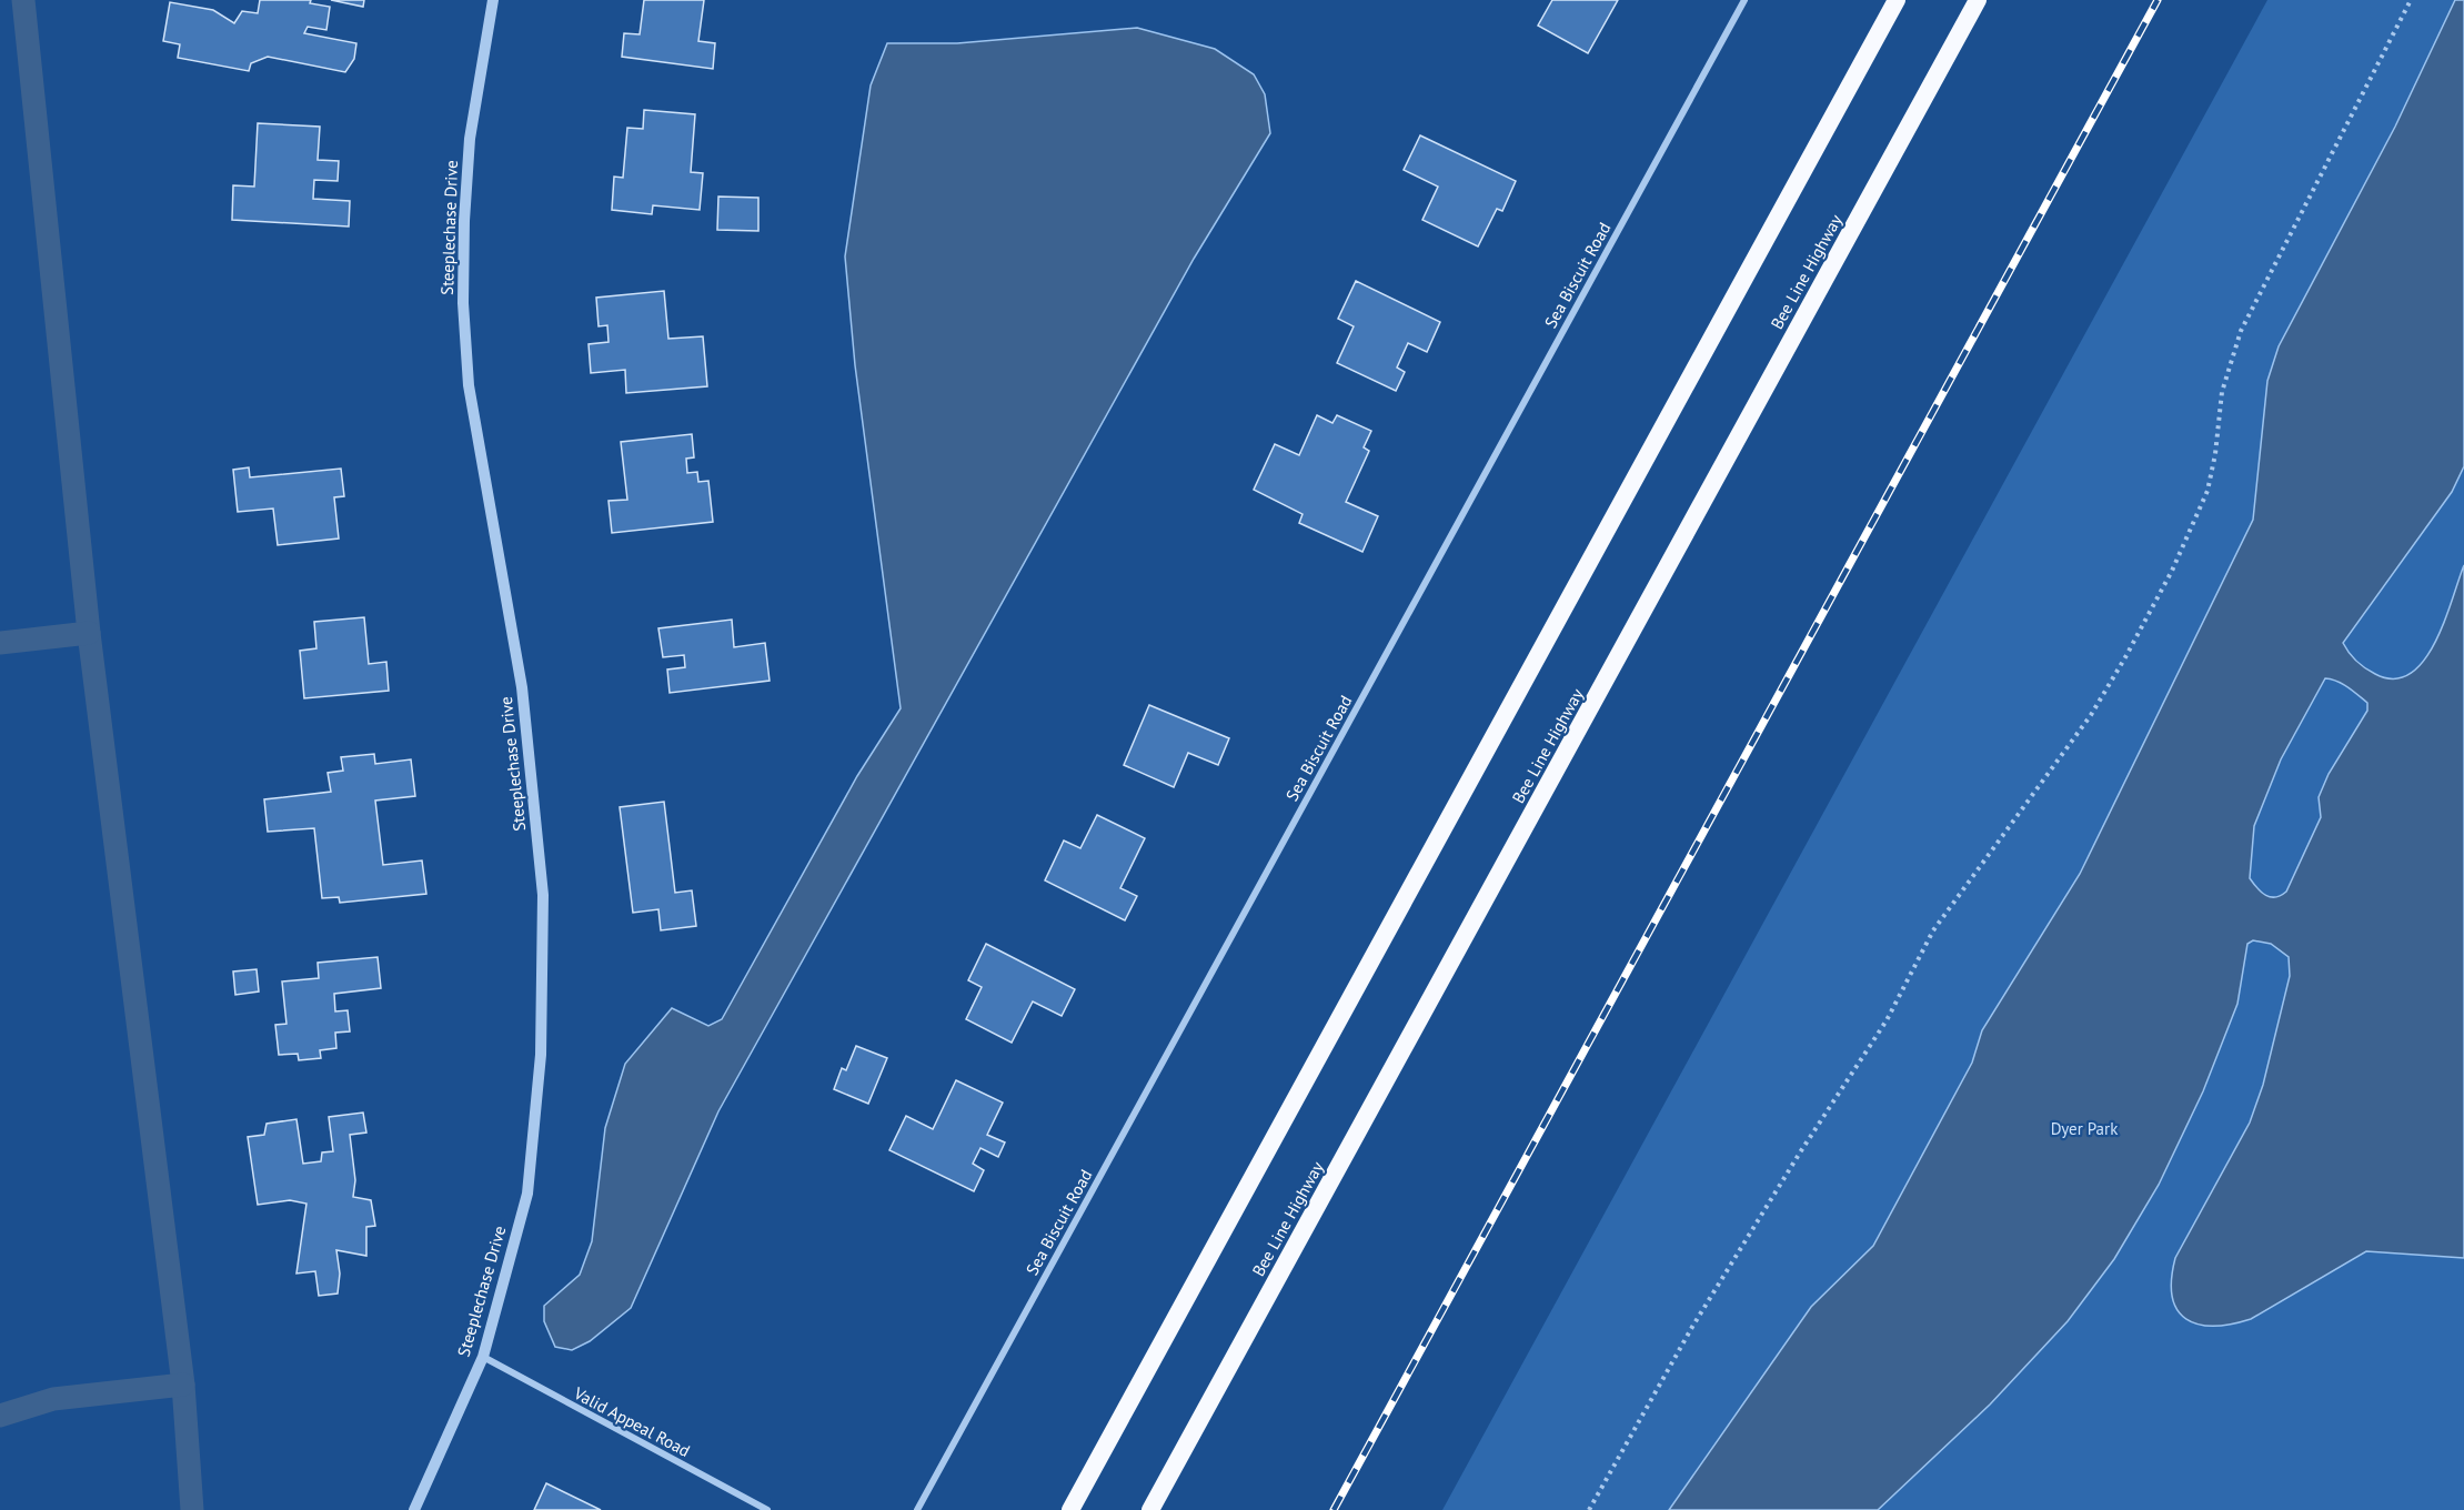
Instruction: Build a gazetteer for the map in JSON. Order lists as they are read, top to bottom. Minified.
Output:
{"streets":{"highway":["Bee Line Highway"],"street":["Steeplechase Drive","Sea Biscuit Road","Valid Appeal Road"]},"crossings":[["Steeplechase Drive","Valid Appeal Road"]],"parks":["Dyer Park"]}
